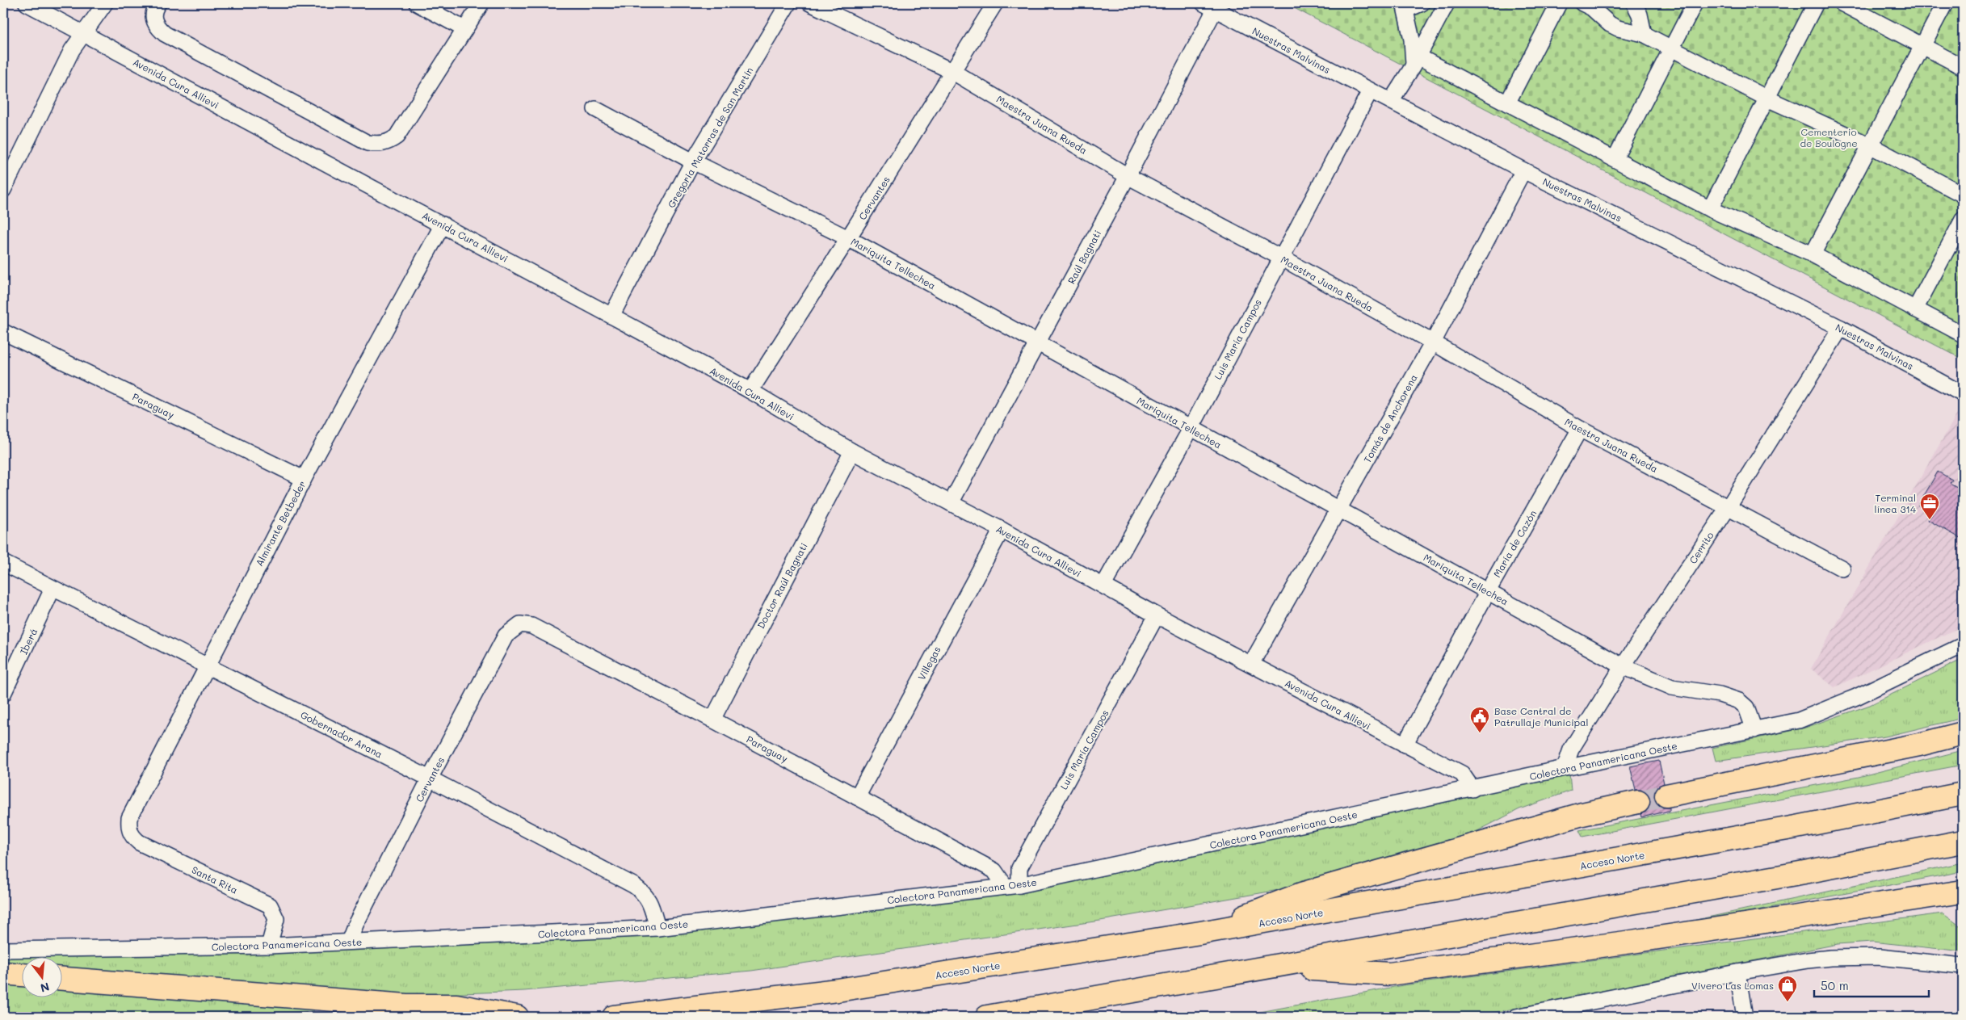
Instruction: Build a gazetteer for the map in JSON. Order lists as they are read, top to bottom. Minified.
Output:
{"streets":{"highway":["Acceso Norte"],"street":["Nuestras Malvinas","Avenida Cura Allievi","Maestra Juana Rueda","Gregoria Matorras de San Martín","Cervantes","Raúl Bagnati","Mariquita Tellechea","Luis María Campos","Paraguay","Tomás de Anchorena","Almirante Betbeder","María de Cazón","Cerrito","Doctor Raúl Bagnati","Iberá","Villegas","Gobernador Arana","Colectora Panamericana Oeste","Santa Rita"]},"crossings":[["Nuestras Malvinas","Raúl Bagnati"],["Nuestras Malvinas","Luis María Campos"],["Nuestras Malvinas","Tomás de Anchorena"],["Nuestras Malvinas","Cerrito"],["Avenida Cura Allievi","Gregoria Matorras de San Martín"],["Avenida Cura Allievi","Cervantes"],["Avenida Cura Allievi","Raúl Bagnati"],["Avenida Cura Allievi","Luis María Campos"],["Avenida Cura Allievi","Tomás de Anchorena"],["Avenida Cura Allievi","Almirante Betbeder"],["Avenida Cura Allievi","María de Cazón"],["Avenida Cura Allievi","Doctor Raúl Bagnati"],["Avenida Cura Allievi","Villegas"],["Avenida Cura Allievi","Colectora Panamericana Oeste"],["Maestra Juana Rueda","Cervantes"],["Maestra Juana Rueda","Raúl Bagnati"],["Maestra Juana Rueda","Luis María Campos"],["Maestra Juana Rueda","Tomás de Anchorena"],["Maestra Juana Rueda","María de Cazón"],["Maestra Juana Rueda","Cerrito"],["Gregoria Matorras de San Martín","Mariquita Tellechea"],["Cervantes","Mariquita Tellechea"],["Cervantes","Paraguay"],["Cervantes","Gobernador Arana"],["Cervantes","Colectora Panamericana Oeste"],["Raúl Bagnati","Mariquita Tellechea"],["Mariquita Tellechea","Luis María Campos"],["Mariquita Tellechea","Tomás de Anchorena"],["Mariquita Tellechea","María de Cazón"],["Mariquita Tellechea","Cerrito"],["Mariquita Tellechea","Colectora Panamericana Oeste"],["Luis María Campos","Paraguay"],["Luis María Campos","Colectora Panamericana Oeste"],["Paraguay","Almirante Betbeder"],["Paraguay","Doctor Raúl Bagnati"],["Paraguay","Villegas"],["Paraguay","Colectora Panamericana Oeste"],["Almirante Betbeder","Gobernador Arana"],["Almirante Betbeder","Santa Rita"],["Cerrito","Colectora Panamericana Oeste"],["Iberá","Gobernador Arana"],["Gobernador Arana","Colectora Panamericana Oeste"],["Colectora Panamericana Oeste","Santa Rita"]],"parks":["Cementerio de Boulogne"],"places":{"office":["Terminal línea 314"],"public building":["Base Central de Patrullaje Municipal"],"shop":["Vivero Las Lomas"]},"scale_bar":"50 m","north":"bottom"}
